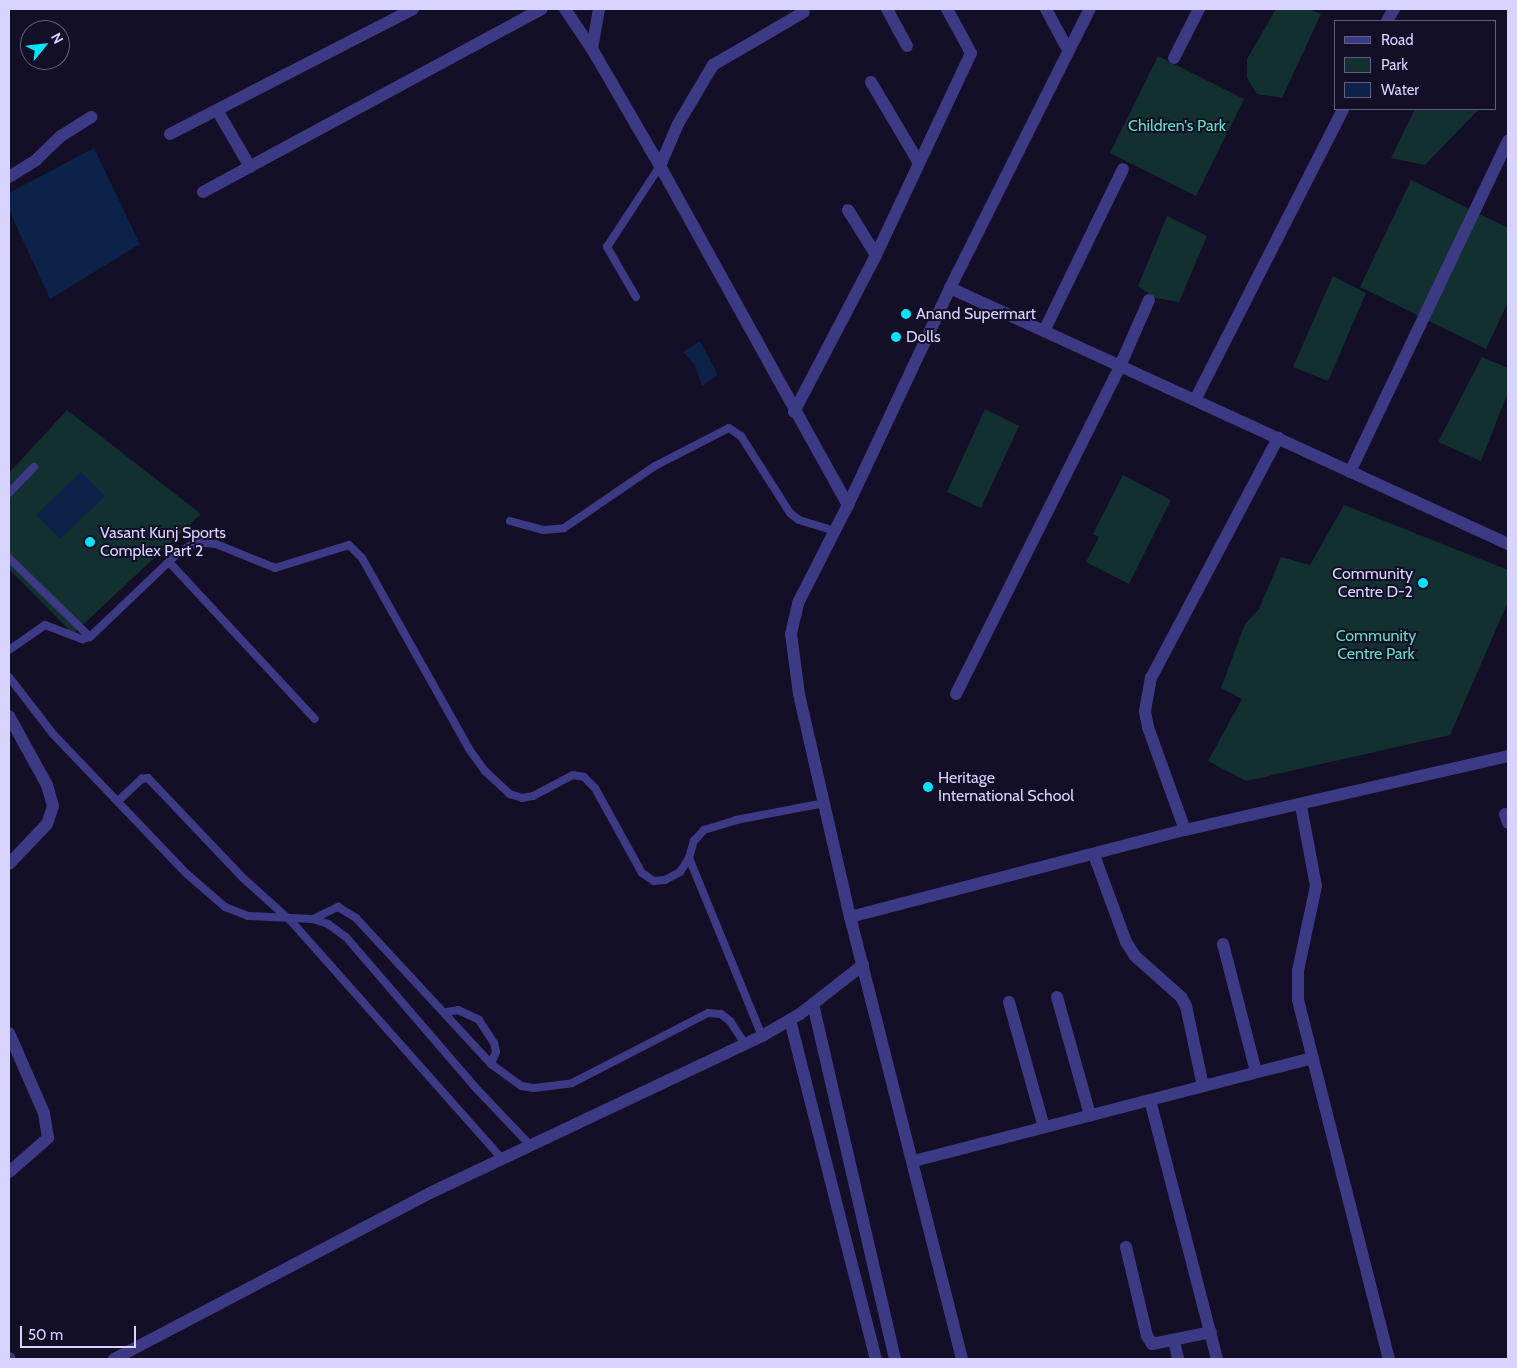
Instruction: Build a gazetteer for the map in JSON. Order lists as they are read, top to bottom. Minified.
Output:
{"parks":["Children's Park","Community Centre Park"],"places":["Anand Supermart","Dolls","Vasant Kunj Sports Complex Part 2","Community Centre D-2","Heritage International School"],"legend":["Road","Park","Water"],"scale_bar":"50 m","north":"top right"}
